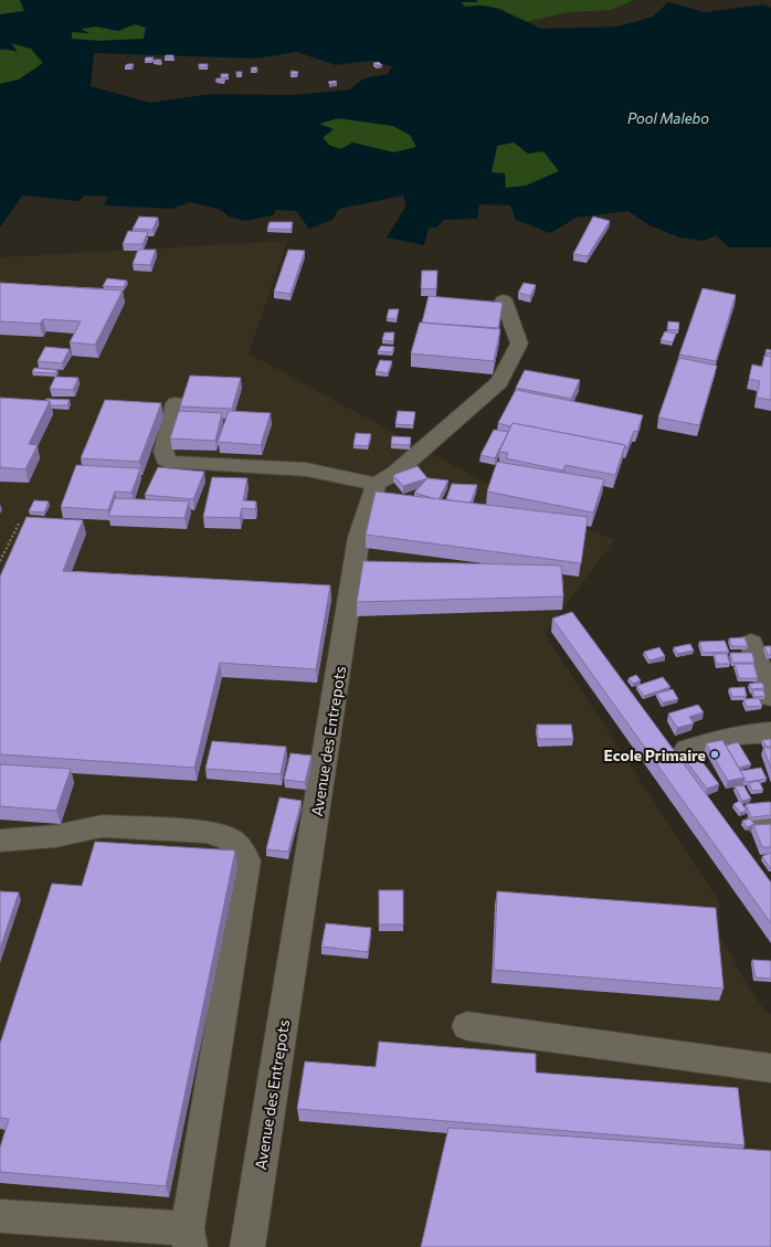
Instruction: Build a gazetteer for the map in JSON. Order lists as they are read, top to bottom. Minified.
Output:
{"streets":{"street":["Avenue des Entrepots"]},"water":["Pool Malebo"],"places":["Ecole Primaire"]}
